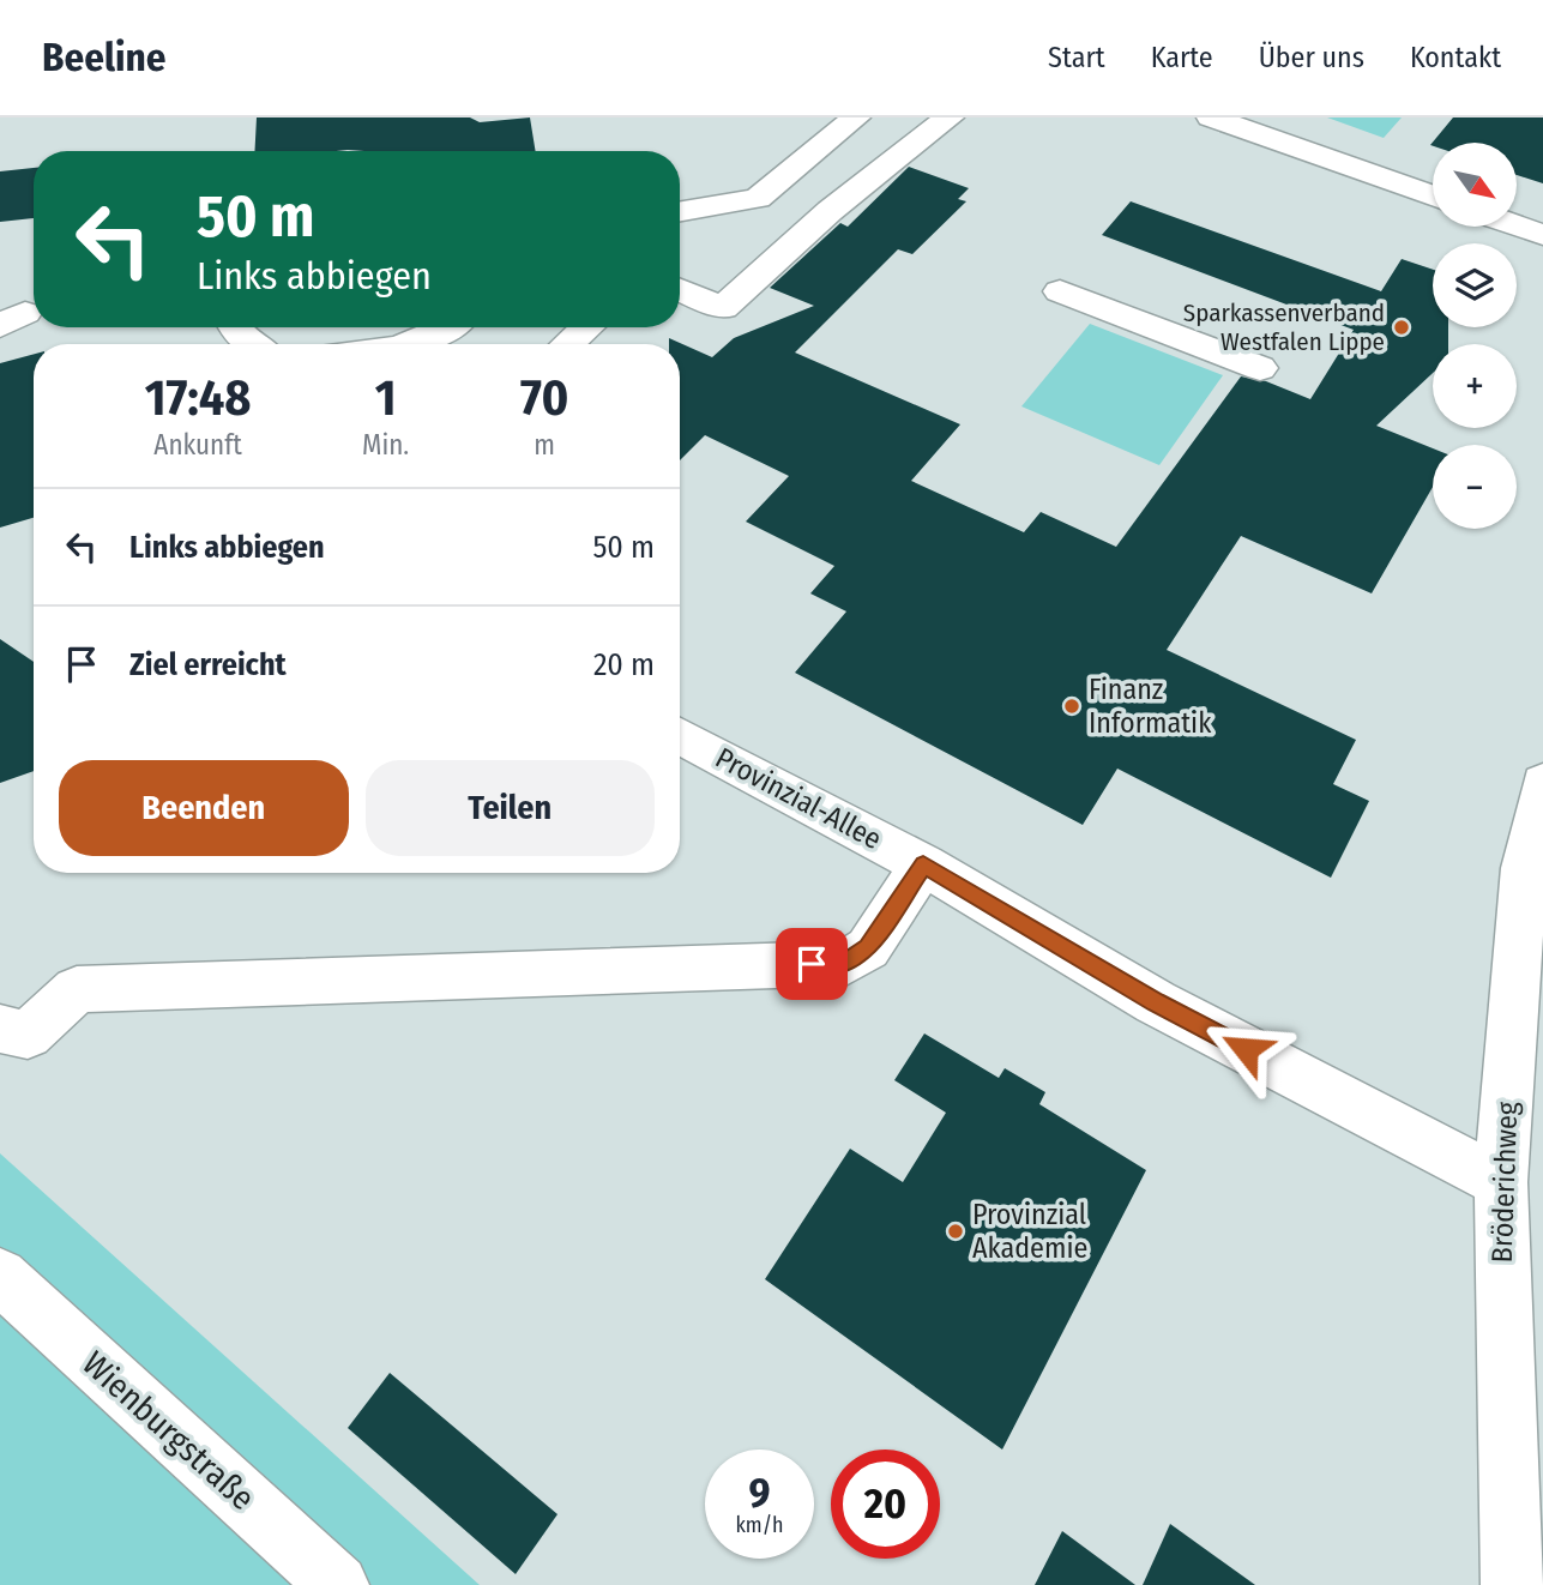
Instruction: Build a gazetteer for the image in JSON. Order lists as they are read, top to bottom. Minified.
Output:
{"streets":{"street":["Provinzial-Allee","Bröderichweg","Wienburgstraße"]},"crossings":[["Provinzial-Allee","Bröderichweg"]],"places":["Sparkassenverband Westfalen Lippe","Finanz Informatik","Provinzial Akademie"],"north":"bottom right","page":{"header":"Beeline","nav":["Start","Karte","Über uns","Kontakt"],"map_buttons":["+","−"],"turn":["50 m","Links abbiegen"],"eta":["17:48","Ankunft","1","Min.","70","m"],"list":[{"name":"Links abbiegen","value":"50 m"},{"name":"Ziel erreicht","value":"20 m"}],"buttons":["Beenden","Teilen"],"speed":"9 km/h","limit":"20"}}
